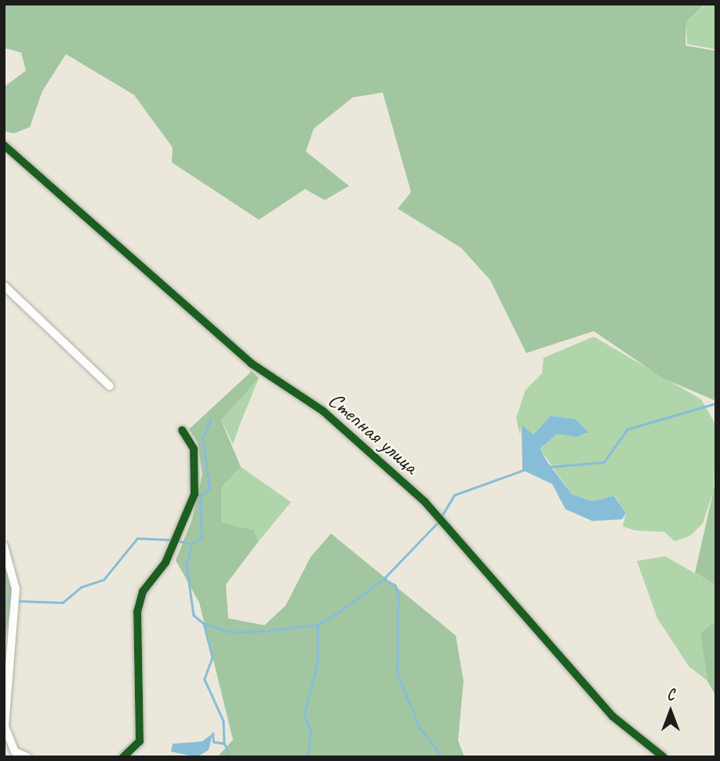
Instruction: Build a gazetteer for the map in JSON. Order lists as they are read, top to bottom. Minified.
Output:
{"streets":{"street":["Степная улица"]},"north":"top"}
